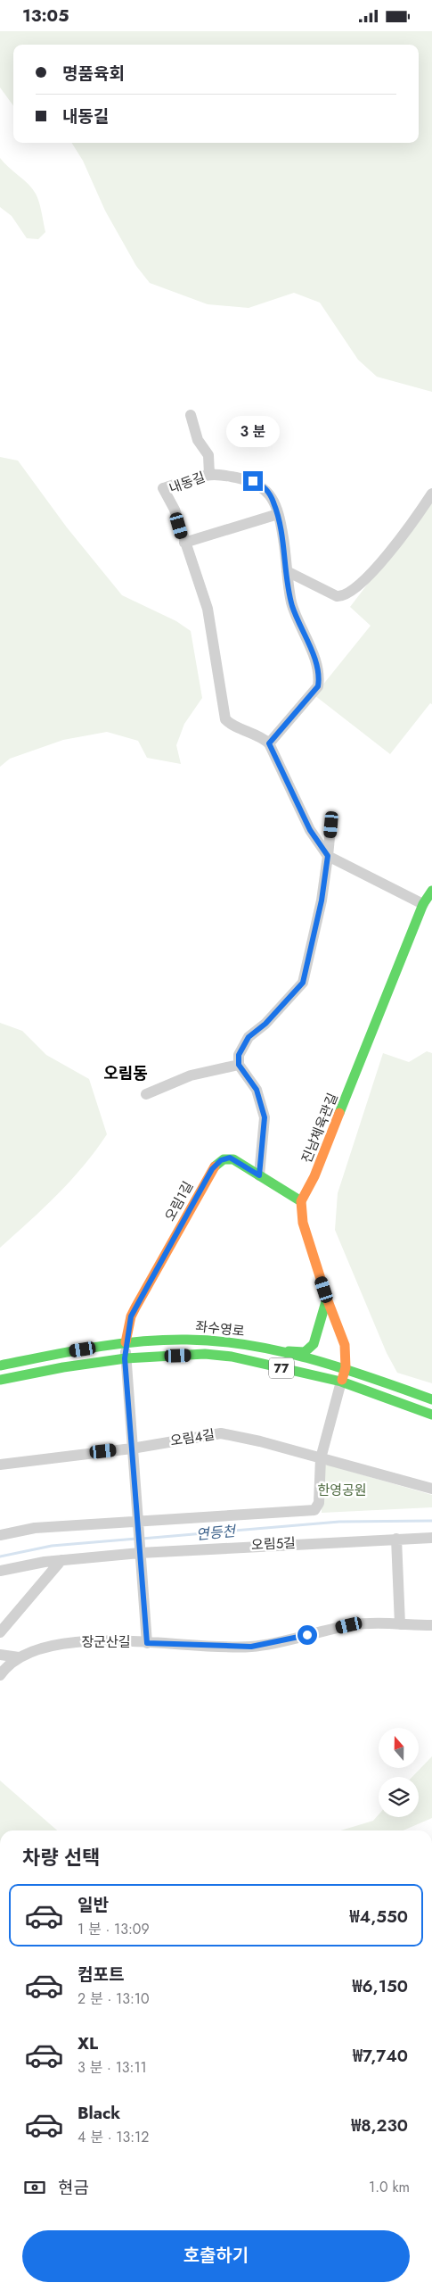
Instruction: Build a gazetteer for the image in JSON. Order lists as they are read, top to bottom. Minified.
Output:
{"streets":{"street":["내동길","진남체육관길","오림1길","좌수영로","77","오림4길","오림5길","장군산길"]},"crossings":[["진남체육관길","오림1길"],["오림1길","좌수영로"]],"districts":["오림동"],"water":["연등천"],"parks":["한영공원"],"north":"top","page":{"status":"13:05","banner":["명품육회","내동길"],"bubble":"3 분","heading":"차량 선택","list":[{"name":"일반","note":"1 분 · 13:09","value":"₩4,550"},{"name":"컴포트","note":"2 분 · 13:10","value":"₩6,150"},{"name":"XL","note":"3 분 · 13:11","value":"₩7,740"},{"name":"Black","note":"4 분 · 13:12","value":"₩8,230"}],"pay":["현금","1.0 km"],"buttons":"호출하기"}}
